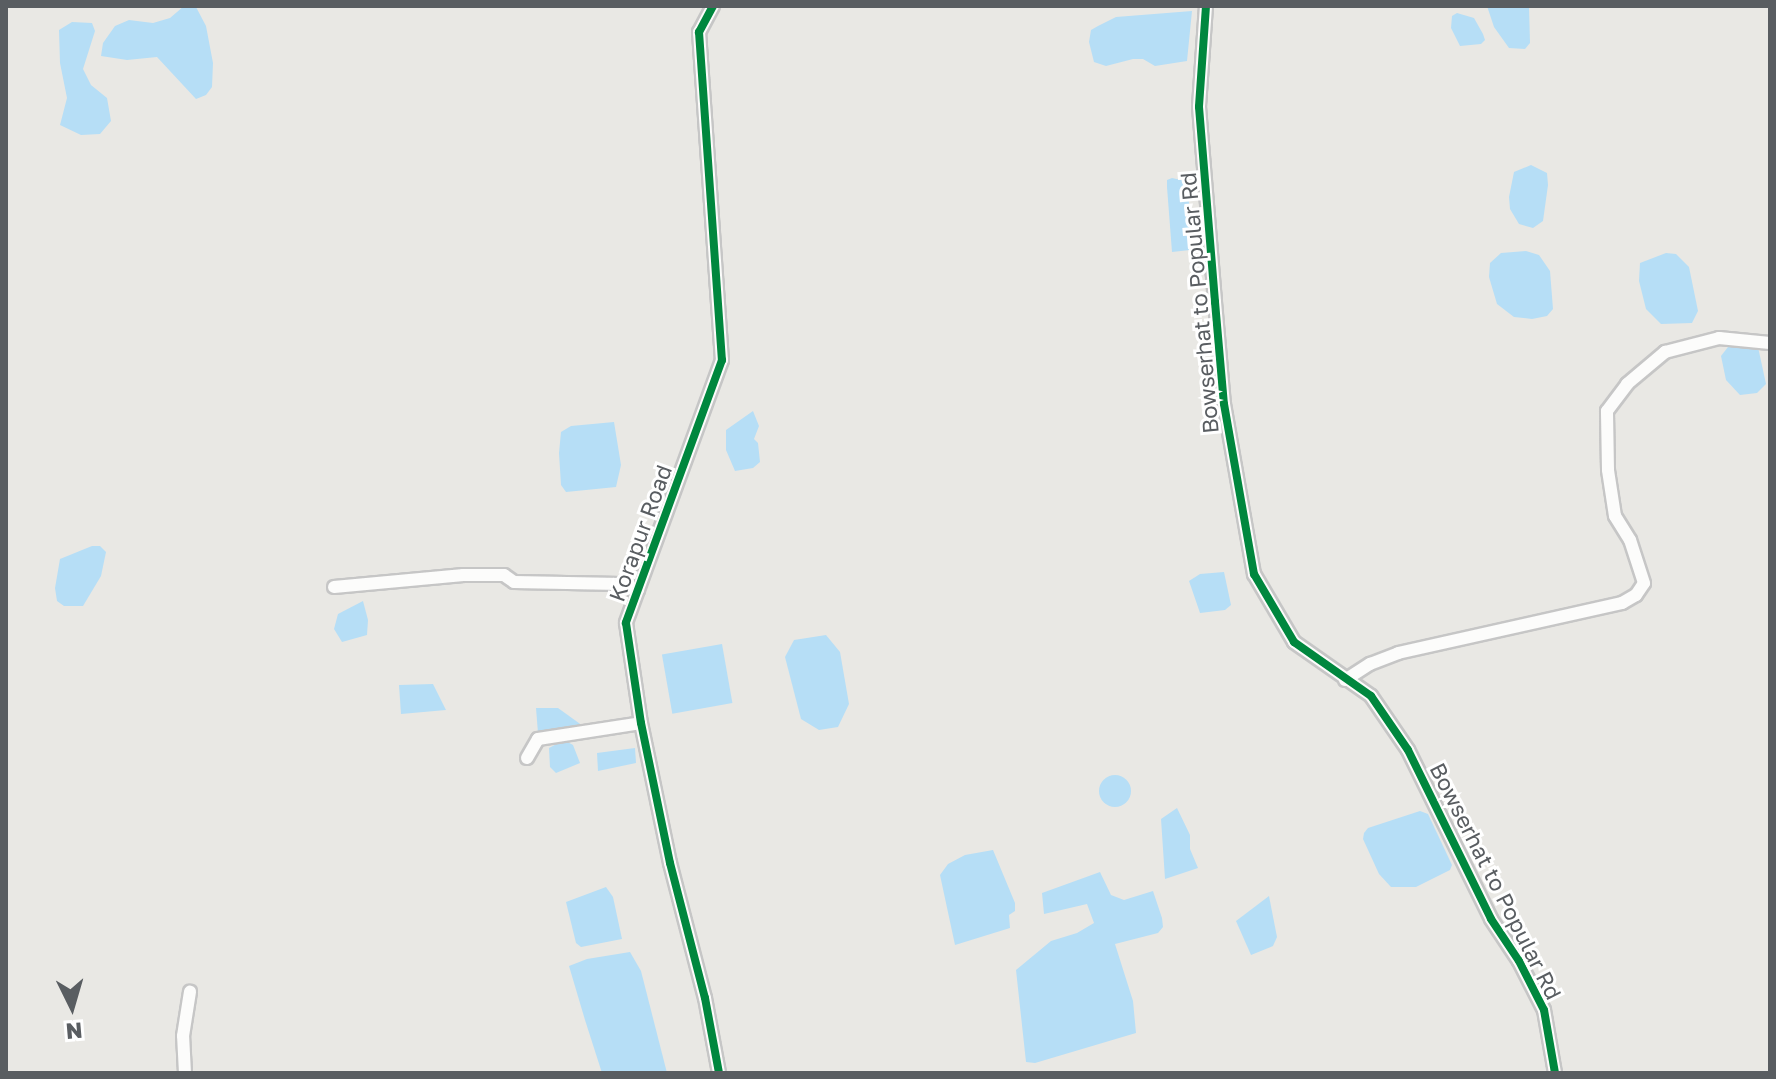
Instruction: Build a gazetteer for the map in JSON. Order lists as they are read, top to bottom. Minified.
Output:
{"streets":{"street":["Bowserhat to Popular Rd","Korapur Road"]},"north":"bottom"}
